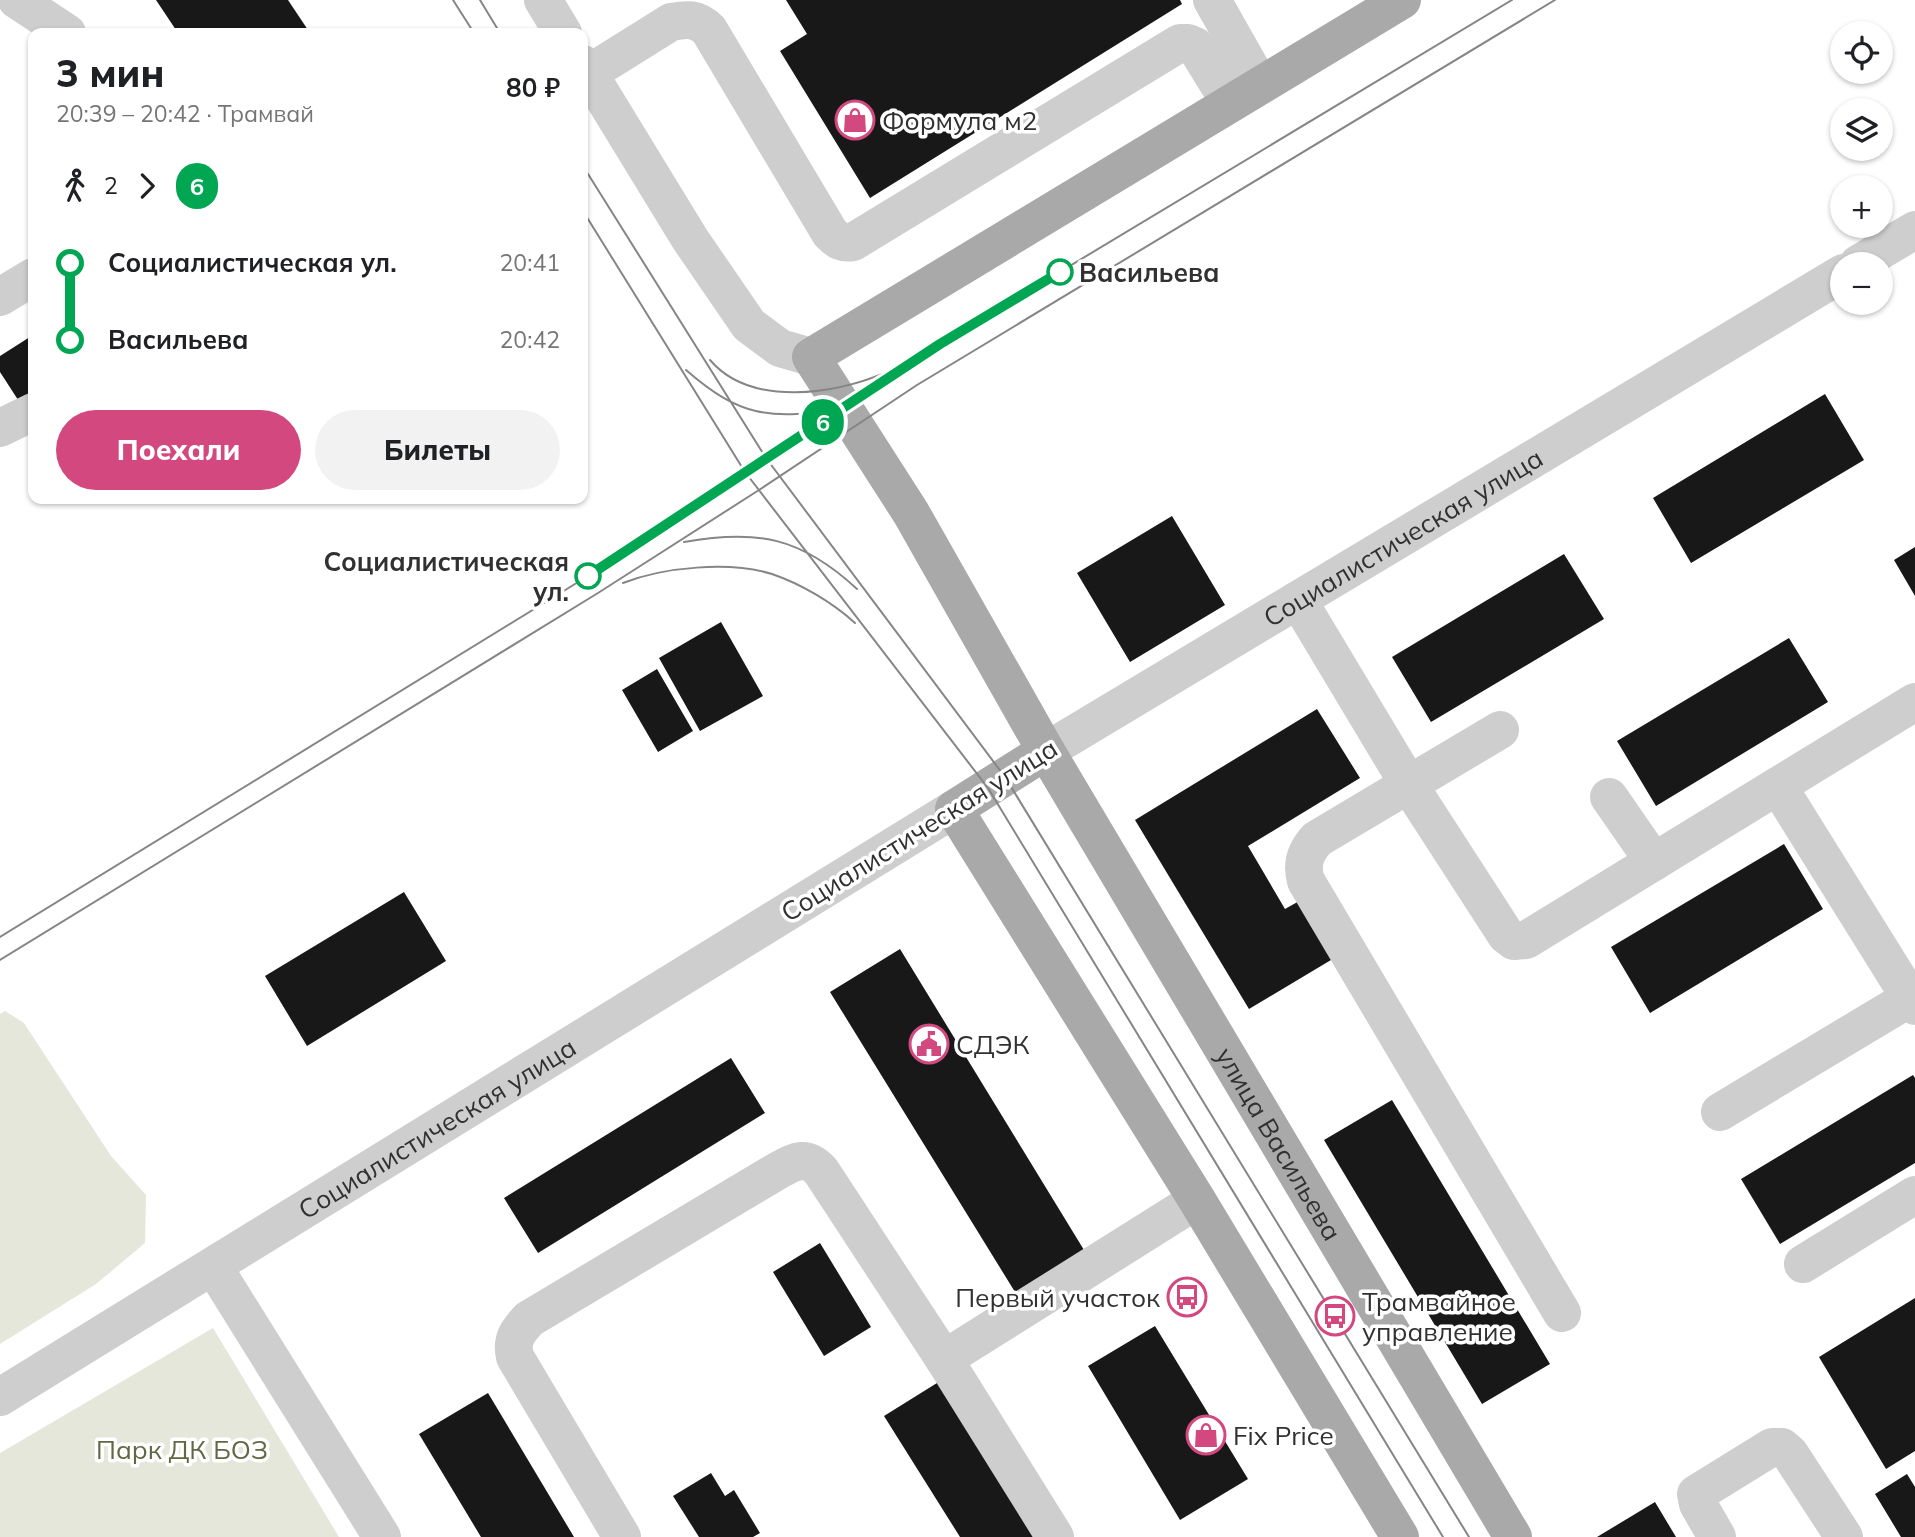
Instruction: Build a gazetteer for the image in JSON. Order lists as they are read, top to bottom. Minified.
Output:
{"streets":{"main road":["Социалистическая улица","улица Васильева"]},"crossings":[["Социалистическая улица","улица Васильева"]],"parks":["Парк ДК БОЗ"],"places":{"shop":["Формула м2","Fix Price"],"other":["Васильева","Социалистическая ул."],"public building":["СДЭК"],"bus stop":["Первый участок","Трамвайное управление"]},"lines":["tram line 6"],"page":{"on_map":"6","map_buttons":["+","−"],"heading":["3 мин","20:39 – 20:42 · Трамвай","80 ₽"],"legs":["2","6"],"list":[{"name":"Социалистическая ул.","value":"20:41"},{"name":"Васильева","value":"20:42"}],"buttons":["Поехали","Билеты"]}}
